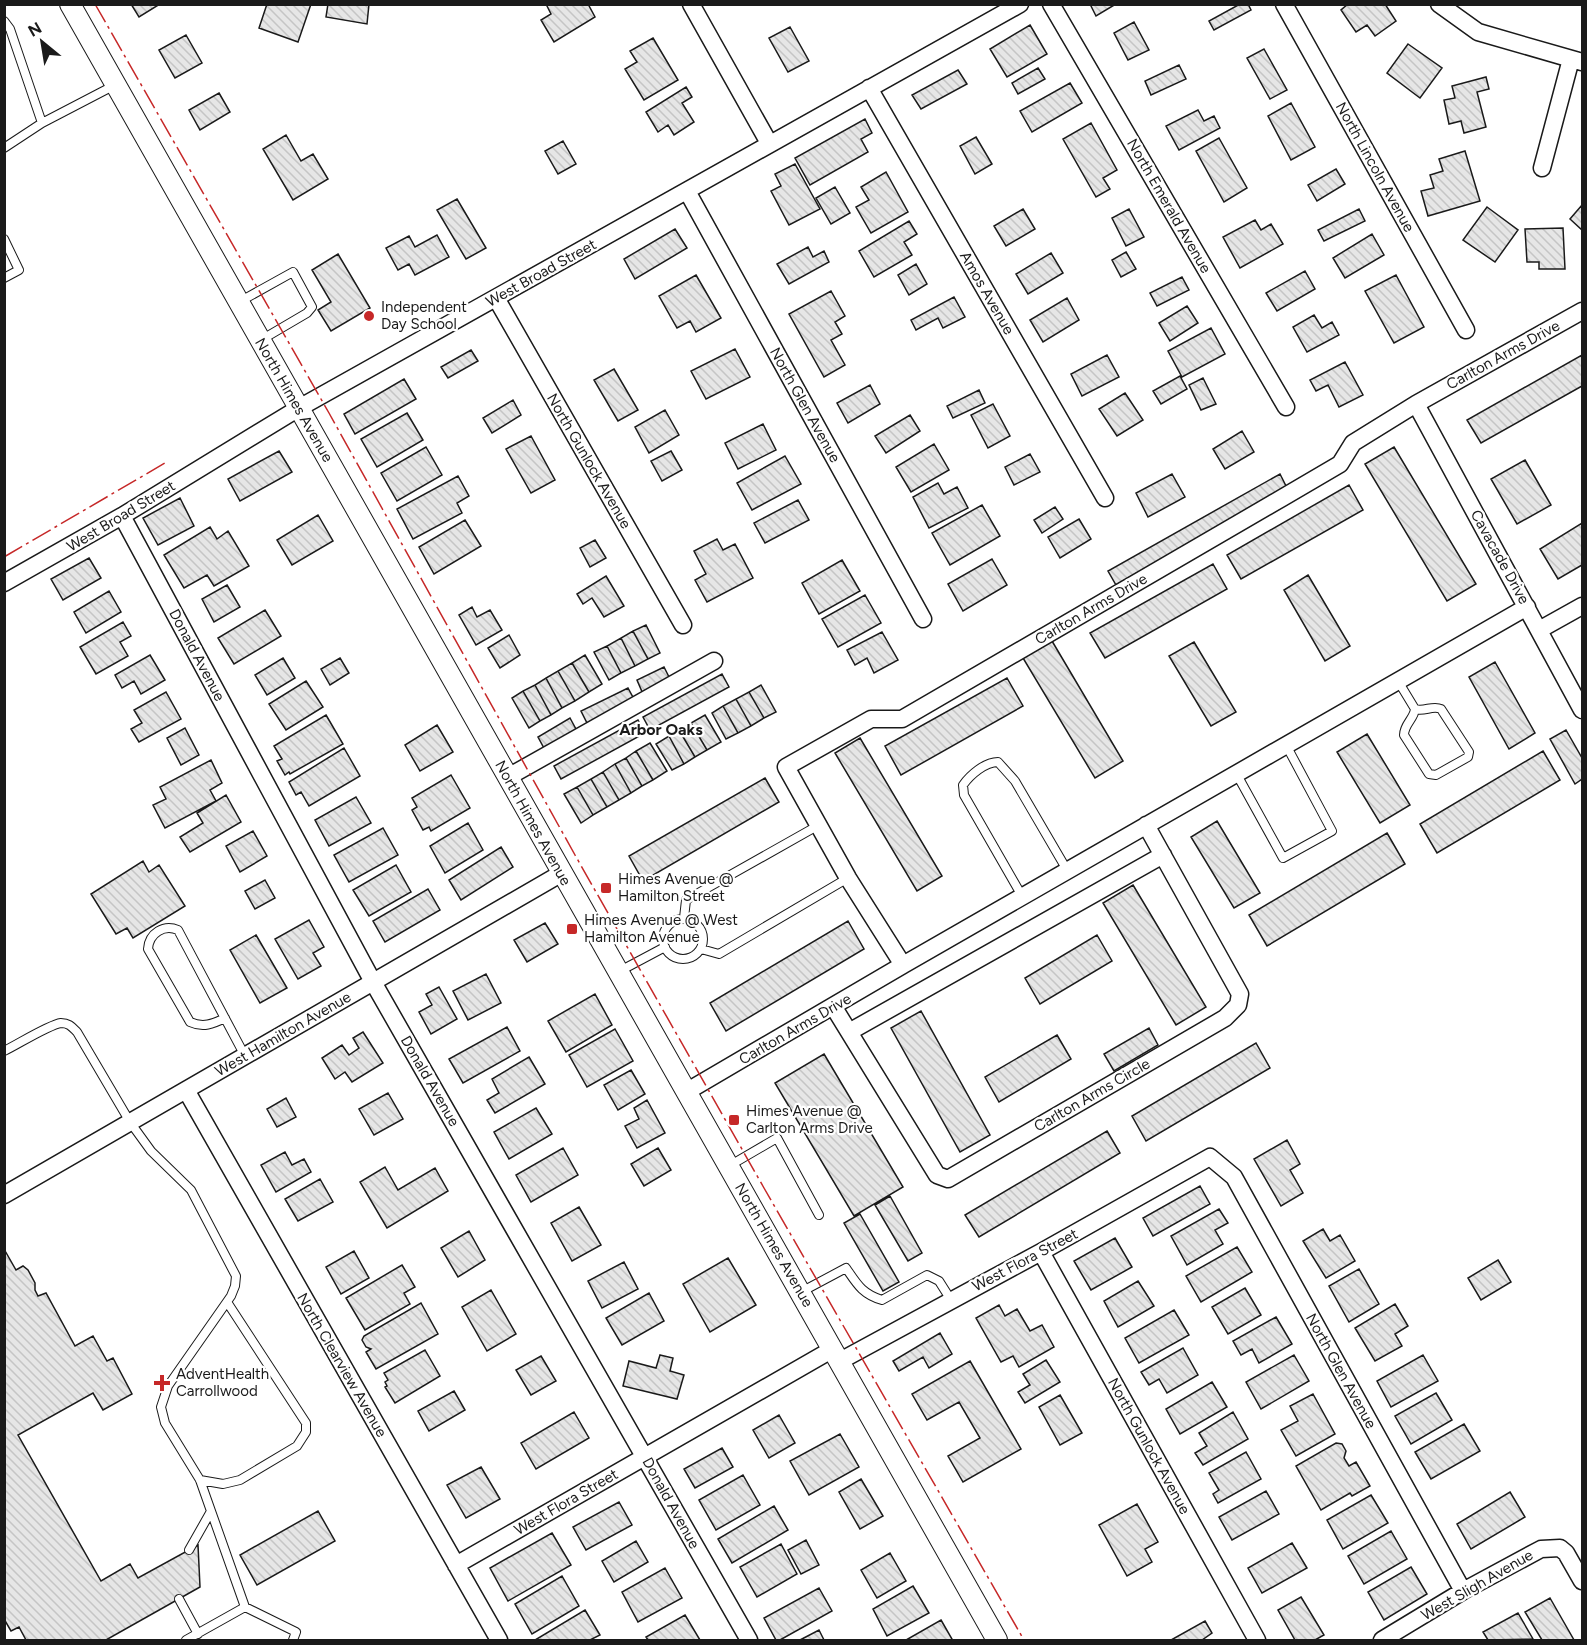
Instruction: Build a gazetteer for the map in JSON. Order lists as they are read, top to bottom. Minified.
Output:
{"streets":{"street":["North Lincoln Avenue","North Emerald Avenue","West Broad Street","Amos Avenue","Carlton Arms Drive","North Himes Avenue","North Glen Avenue","North Gunlock Avenue","Cavacade Drive","Donald Avenue","West Hamilton Avenue","Carlton Arms Circle","West Flora Street","North Clearview Avenue","West Sligh Avenue"]},"crossings":[["West Broad Street","Amos Avenue"],["West Broad Street","North Himes Avenue"],["West Broad Street","North Glen Avenue"],["West Broad Street","North Gunlock Avenue"],["West Broad Street","Donald Avenue"],["Carlton Arms Drive","North Himes Avenue"],["Carlton Arms Drive","Cavacade Drive"],["Carlton Arms Drive","Carlton Arms Circle"],["North Himes Avenue","West Hamilton Avenue"],["North Himes Avenue","West Flora Street"],["North Glen Avenue","West Flora Street"],["North Glen Avenue","West Sligh Avenue"],["North Gunlock Avenue","West Flora Street"],["Donald Avenue","West Hamilton Avenue"],["Donald Avenue","West Flora Street"],["West Hamilton Avenue","North Clearview Avenue"],["West Flora Street","North Clearview Avenue"]],"districts":["Arbor Oaks"],"places":{"other":["Independent Day School"],"transit":["Himes Avenue @ Hamilton Street","Himes Avenue @ West Hamilton Avenue","Himes Avenue @ Carlton Arms Drive"],"health":["AdventHealth Carrollwood"]},"north":"top left"}
